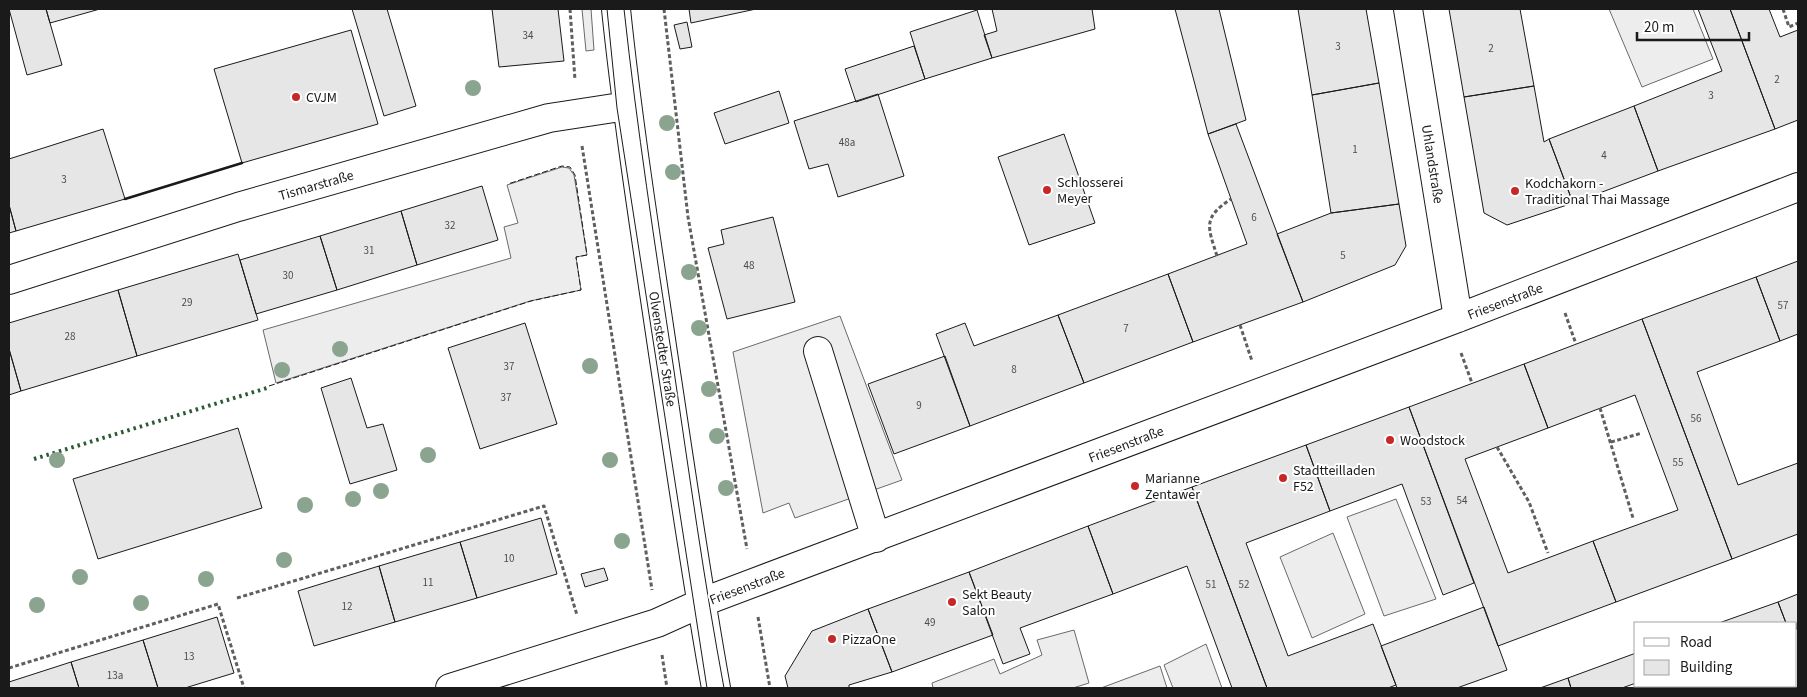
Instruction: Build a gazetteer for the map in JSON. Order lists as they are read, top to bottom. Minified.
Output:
{"streets":{"street":["Uhlandstraße","Tismarstraße","Friesenstraße","Olvenstedter Straße"]},"crossings":[["Uhlandstraße","Friesenstraße"],["Tismarstraße","Olvenstedter Straße"],["Friesenstraße","Olvenstedter Straße"]],"places":["CVJM","Schlosserei Meyer","Kodchakorn - Traditional Thai Massage","Woodstock","Stadtteilladen F52","Marianne Zentawer","Sekt Beauty Salon","PizzaOne"],"house_numbers":["34","3","2","2","3","48a","1","4","3","6","32","31","5","48","30","29","57","7","28","37","8","37","9","56","55","54","53","10","11","51","52","12","49","13","13a"],"legend":["Road","Building"],"scale_bar":"20 m"}
